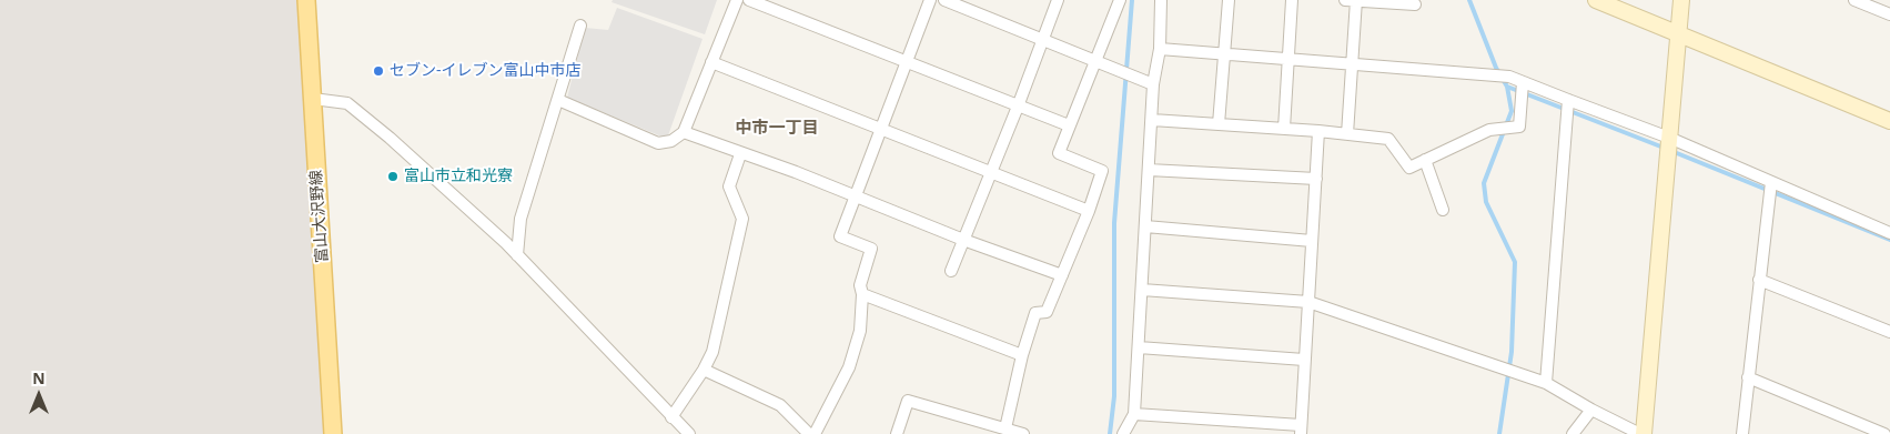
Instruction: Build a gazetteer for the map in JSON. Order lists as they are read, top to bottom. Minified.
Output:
{"streets":{"main road":["富山大沢野線"]},"districts":["中市一丁目"],"places":["セブン-イレブン富山中市店","富山市立和光寮"],"north":"top"}
